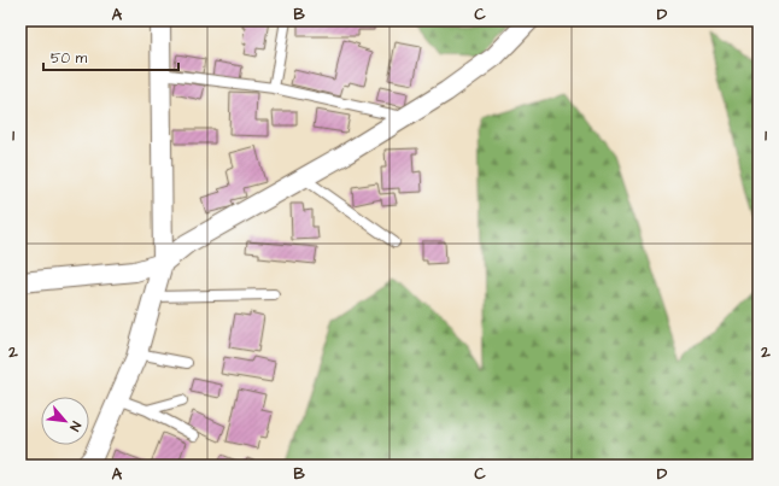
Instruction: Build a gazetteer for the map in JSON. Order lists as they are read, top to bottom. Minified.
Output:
{"scale_bar":"50 m","north":"bottom right","grid":{"columns":["A","B","C","D"],"rows":["1","2"]}}
